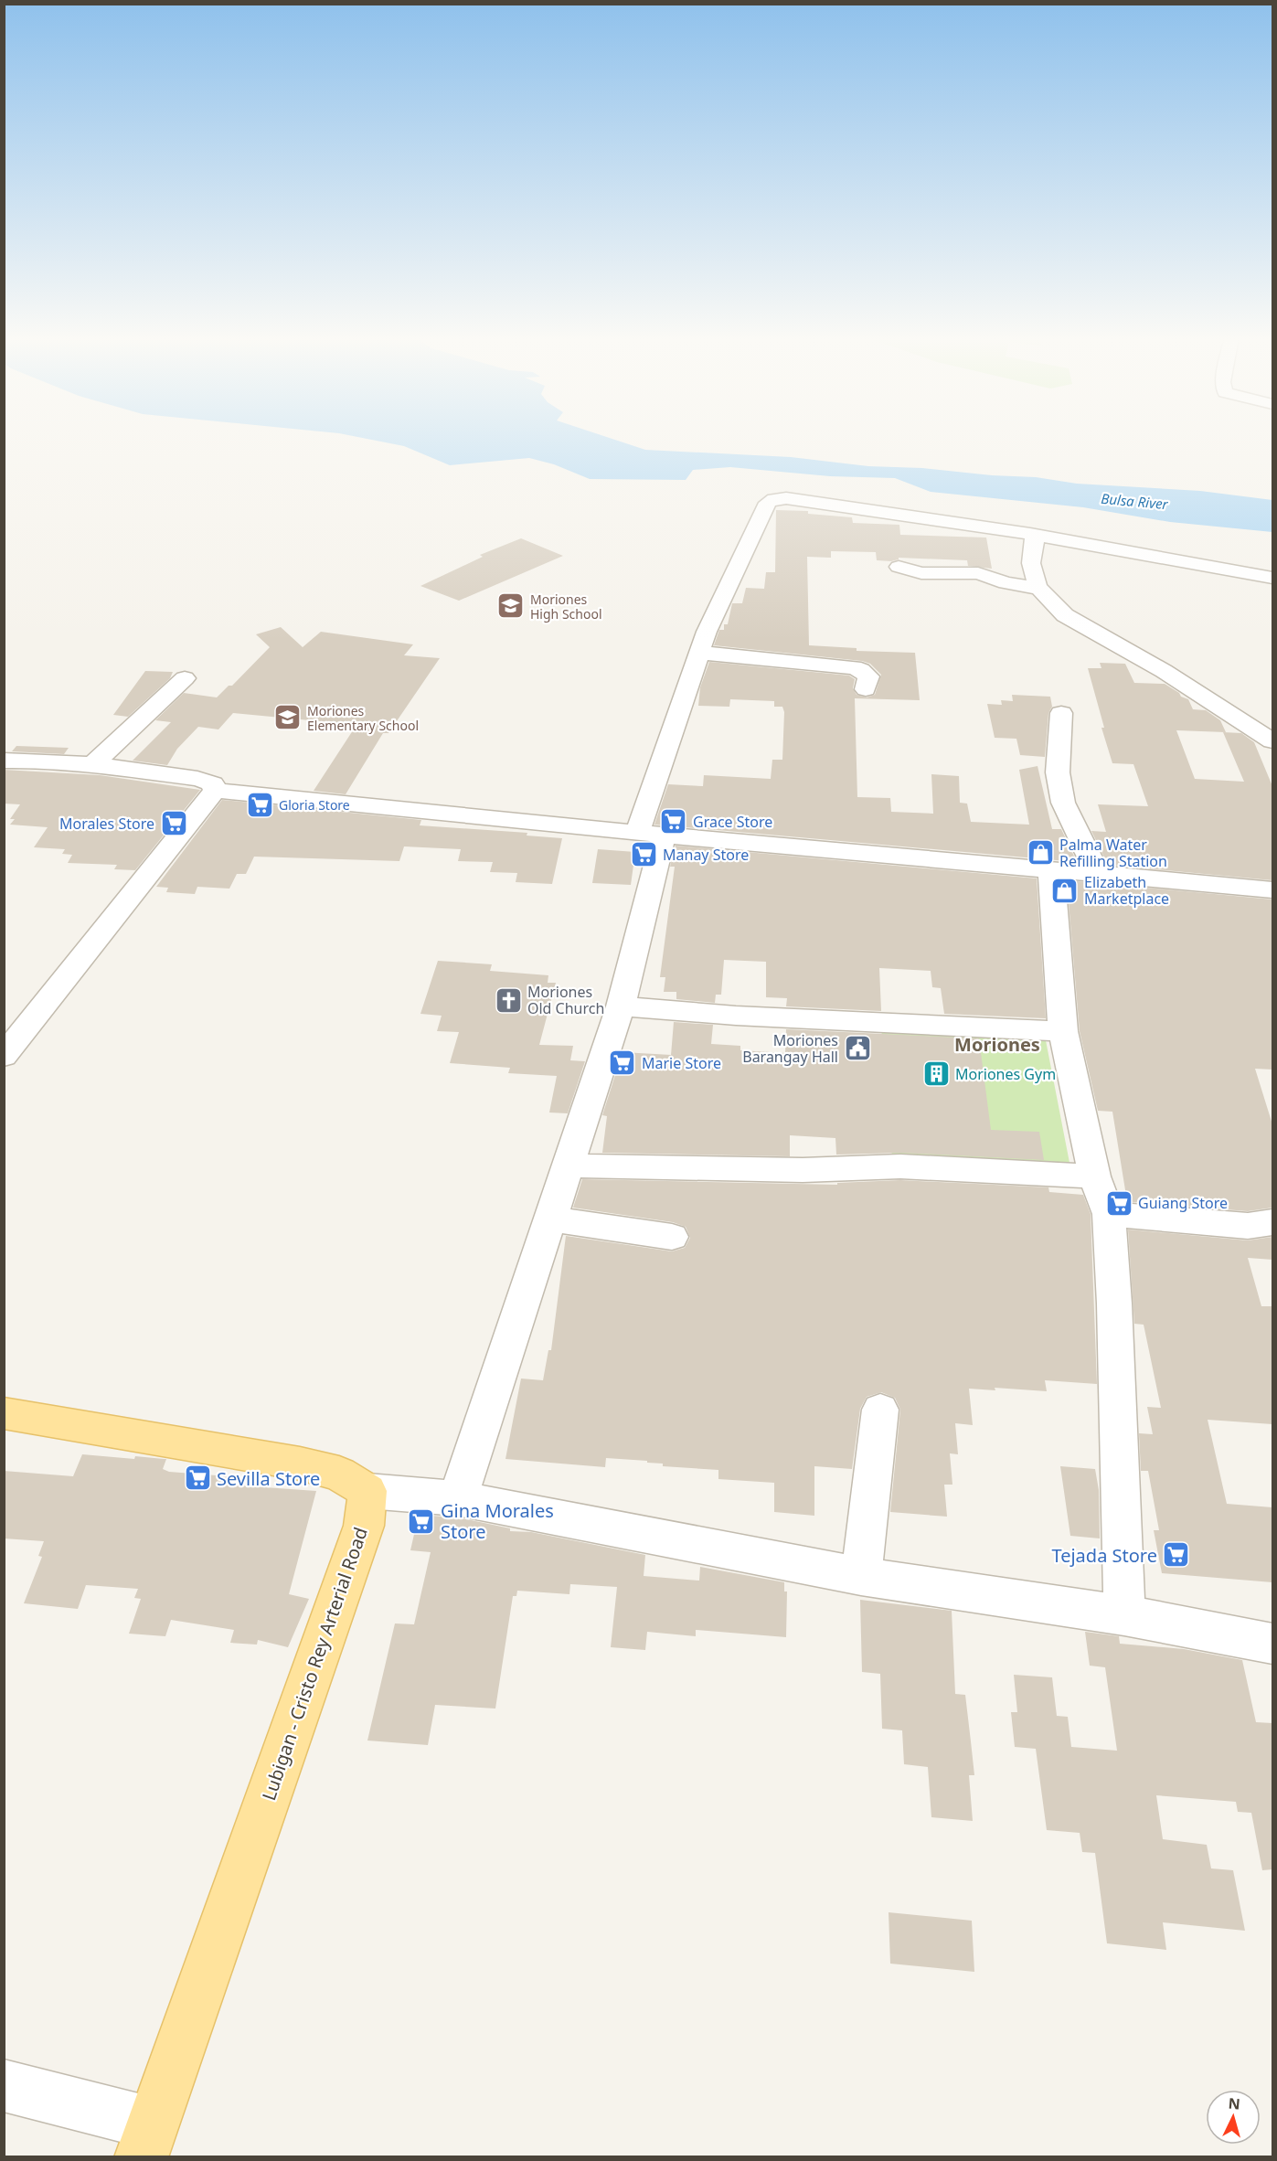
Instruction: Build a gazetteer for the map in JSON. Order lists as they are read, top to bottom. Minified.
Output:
{"streets":{"main road":["Lubigan - Cristo Rey Arterial Road"]},"districts":["Moriones"],"water":["Bulsa River"],"places":{"school or university":["Moriones High School","Moriones Elementary School"],"supermarket":["Gloria Store","Grace Store","Morales Store","Manay Store","Marie Store","Guiang Store","Sevilla Store","Gina Morales Store","Tejada Store"],"shop":["Palma Water Refilling Station","Elizabeth Marketplace"],"church":["Moriones Old Church"],"public building":["Moriones Barangay Hall"],"building":["Moriones Gym"]},"north":"top"}
